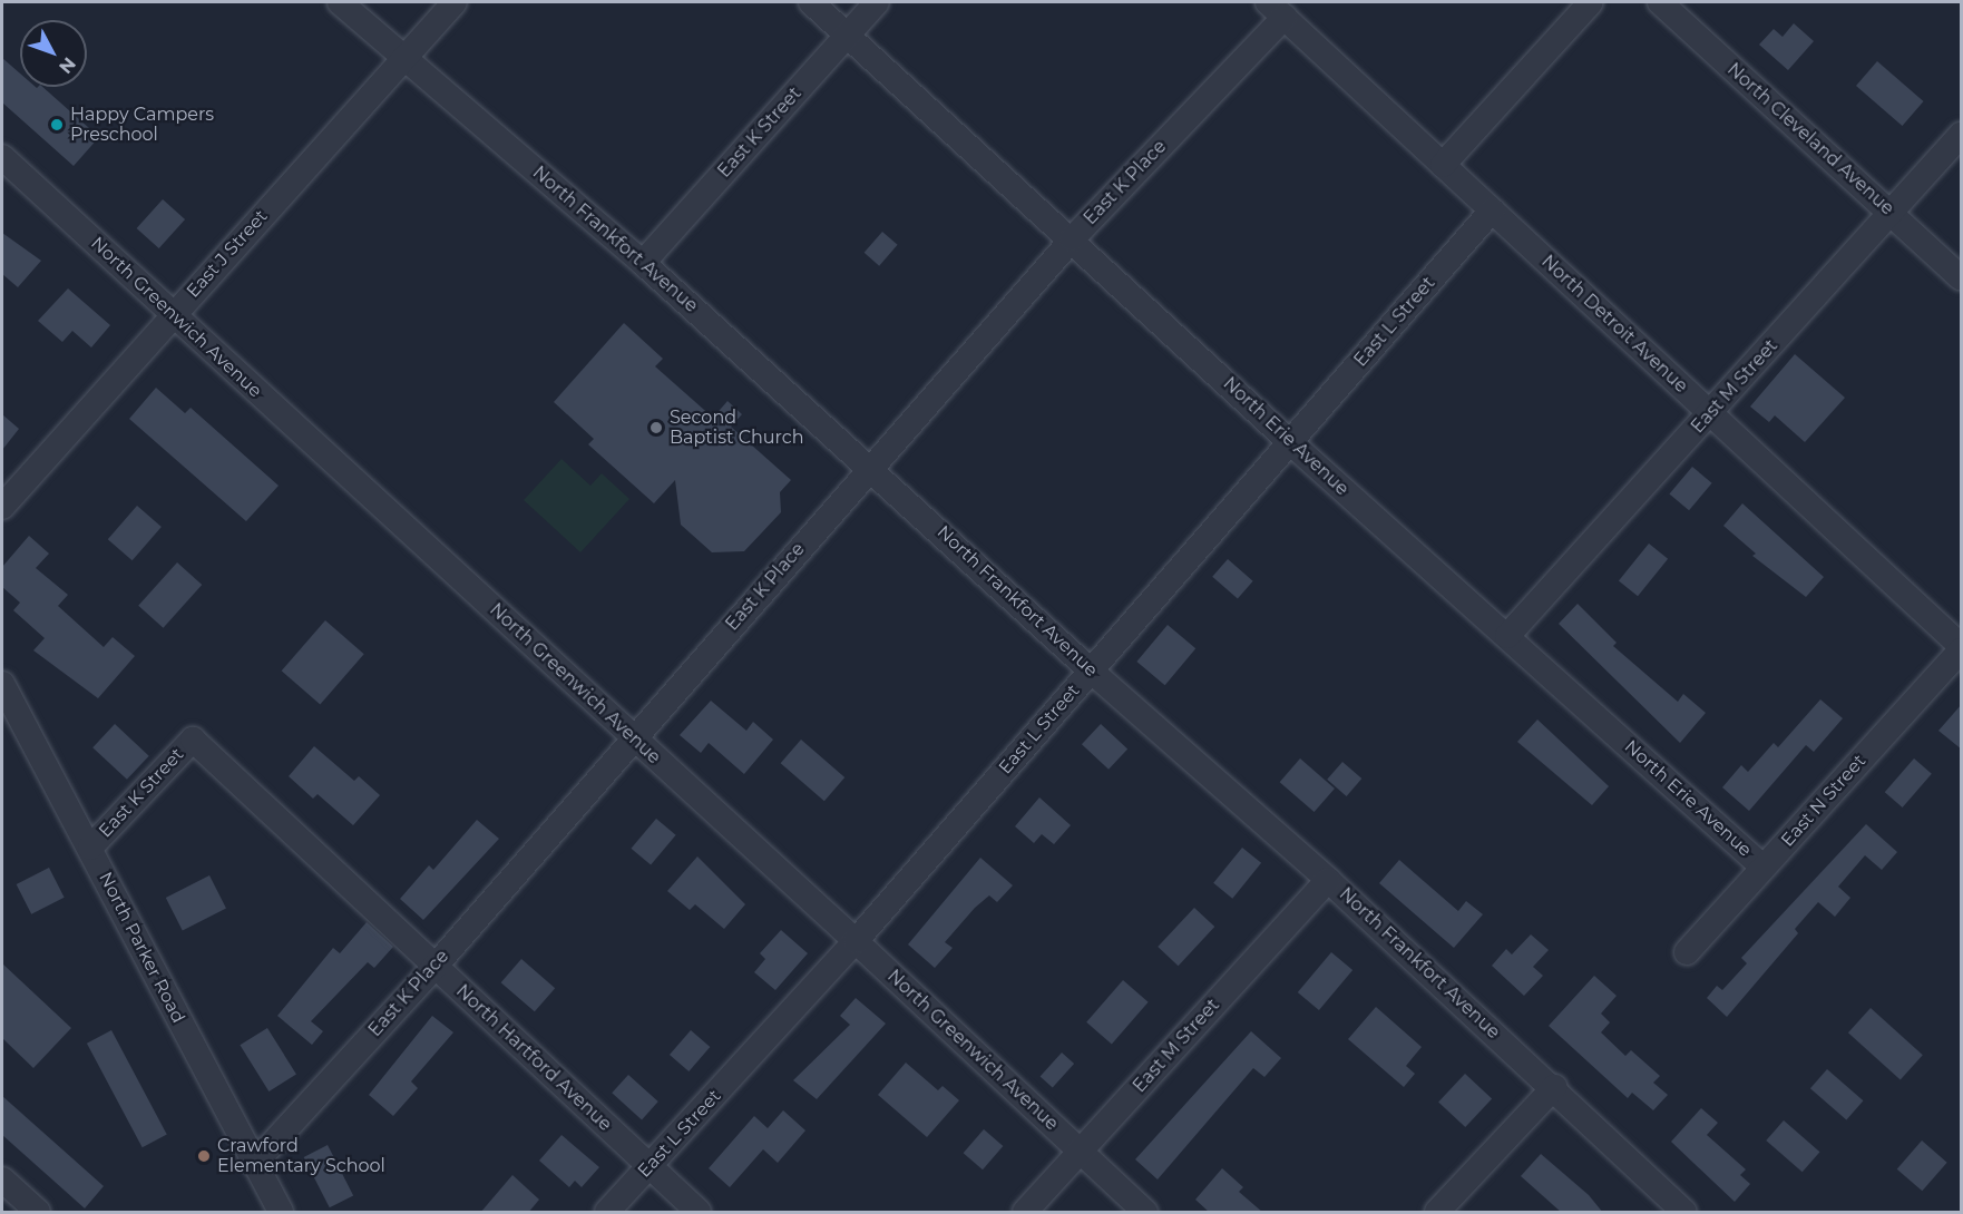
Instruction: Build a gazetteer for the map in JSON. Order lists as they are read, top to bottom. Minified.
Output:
{"streets":{"street":["East K Street","North Cleveland Avenue","East K Place","North Frankfort Avenue","East J Street","North Greenwich Avenue","East L Street","North Detroit Avenue","East M Street","North Erie Avenue","East N Street","North Parker Road","North Hartford Avenue"]},"crossings":[["East K Street","North Frankfort Avenue"],["East K Street","North Erie Avenue"],["East K Street","North Parker Road"],["East K Street","North Hartford Avenue"],["North Cleveland Avenue","East M Street"],["East K Place","North Frankfort Avenue"],["East K Place","North Greenwich Avenue"],["East K Place","North Detroit Avenue"],["East K Place","North Erie Avenue"],["East K Place","North Parker Road"],["East K Place","North Hartford Avenue"],["North Frankfort Avenue","East J Street"],["North Frankfort Avenue","East L Street"],["North Frankfort Avenue","East M Street"],["East J Street","North Greenwich Avenue"],["North Greenwich Avenue","East L Street"],["North Greenwich Avenue","East M Street"],["East L Street","North Detroit Avenue"],["East L Street","North Erie Avenue"],["East L Street","North Hartford Avenue"],["North Detroit Avenue","East M Street"],["North Detroit Avenue","East N Street"],["East M Street","North Erie Avenue"],["North Erie Avenue","East N Street"]],"places":["Happy Campers Preschool","Second Baptist Church","Crawford Elementary School"],"north":"bottom right"}
